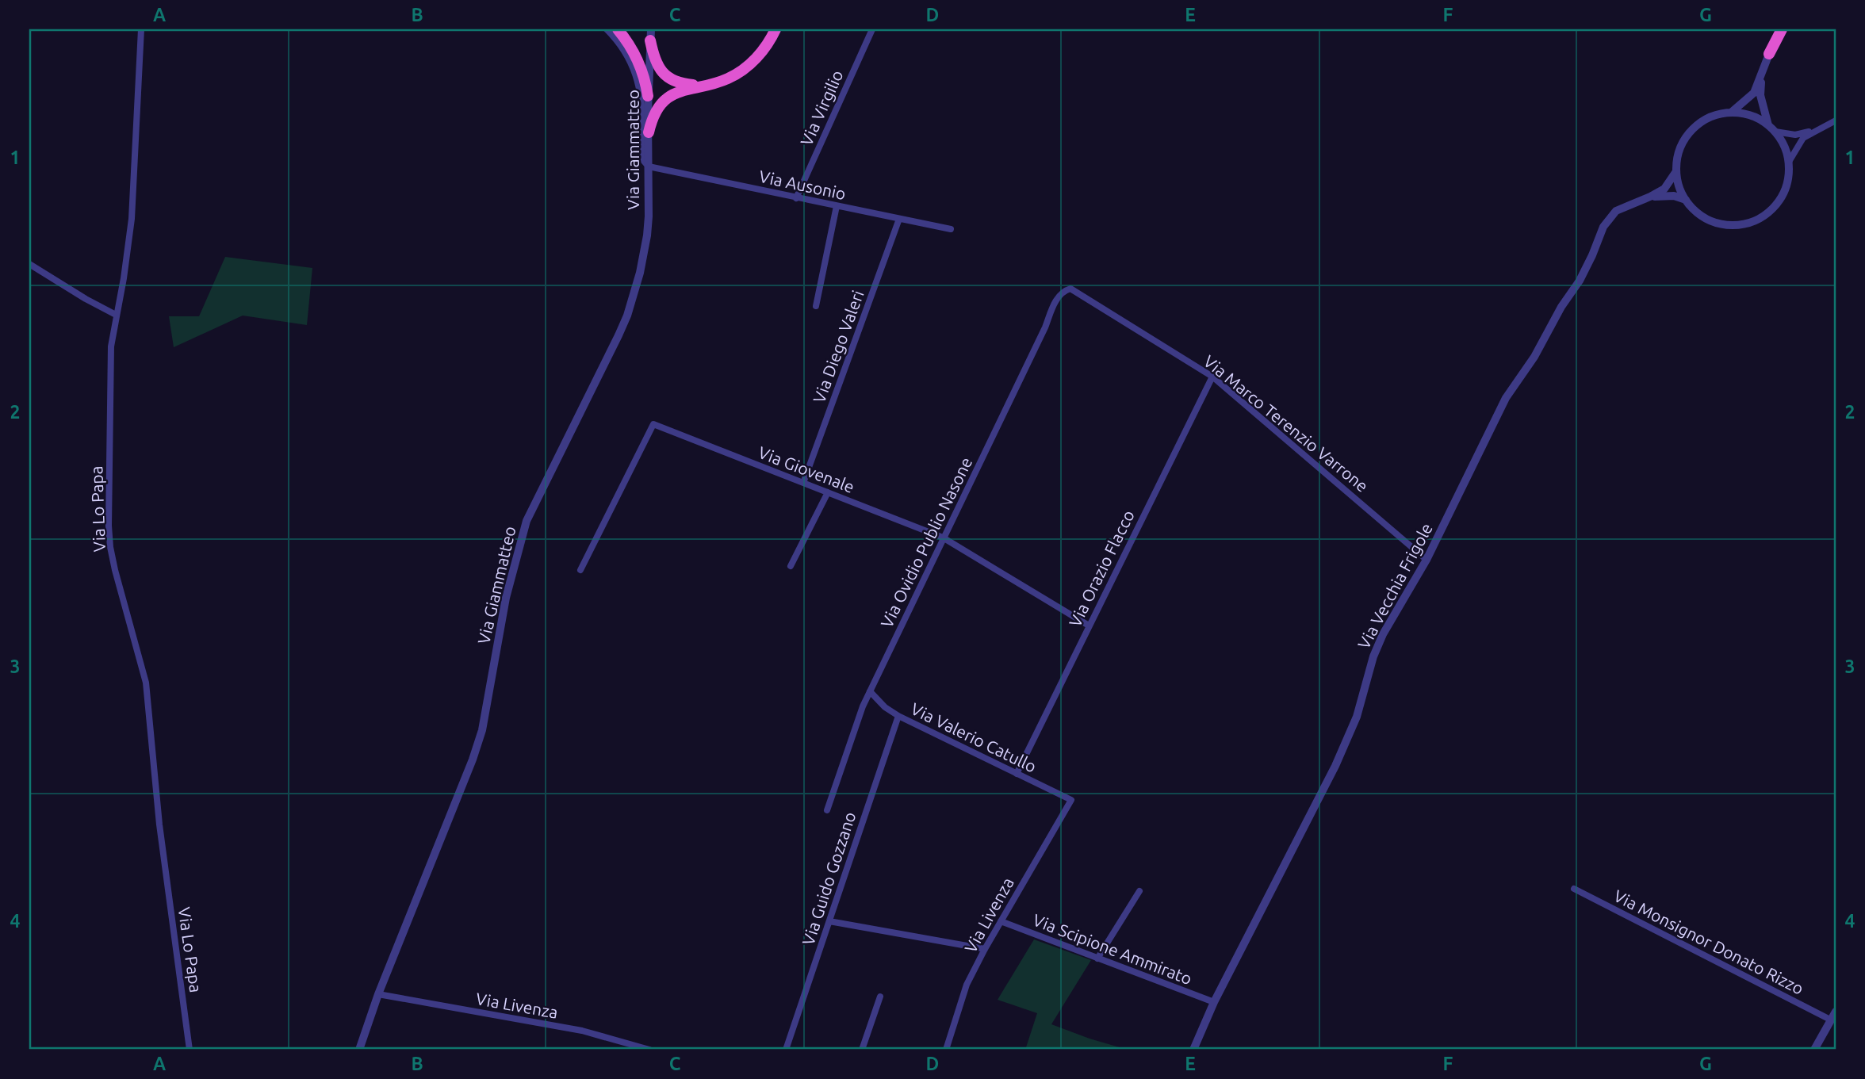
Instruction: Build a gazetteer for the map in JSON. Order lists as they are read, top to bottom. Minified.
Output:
{"streets":{"street":["Via Virgilio","Via Giammatteo","Via Ausonio","Via Diego Valeri","Via Marco Terenzio Varrone","Via Giovenale","Via Lo Papa","Via Ovidio Publio Nasone","Via Orazio Flacco","Via Vecchia Frigole","Via Valerio Catullo","Via Guido Gozzano","Via Livenza","Via Monsignor Donato Rizzo","Via Scipione Ammirato"]},"crossings":[["Via Virgilio","Via Ausonio"],["Via Giammatteo","Via Ausonio"],["Via Giammatteo","Via Livenza"],["Via Ausonio","Via Diego Valeri"],["Via Diego Valeri","Via Giovenale"],["Via Marco Terenzio Varrone","Via Ovidio Publio Nasone"],["Via Marco Terenzio Varrone","Via Orazio Flacco"],["Via Marco Terenzio Varrone","Via Vecchia Frigole"],["Via Giovenale","Via Ovidio Publio Nasone"],["Via Giovenale","Via Orazio Flacco"],["Via Ovidio Publio Nasone","Via Valerio Catullo"],["Via Orazio Flacco","Via Valerio Catullo"],["Via Vecchia Frigole","Via Scipione Ammirato"],["Via Valerio Catullo","Via Guido Gozzano"],["Via Valerio Catullo","Via Livenza"],["Via Livenza","Via Scipione Ammirato"]],"grid":{"columns":["A","B","C","D","E","F","G"],"rows":["1","2","3","4"]}}
